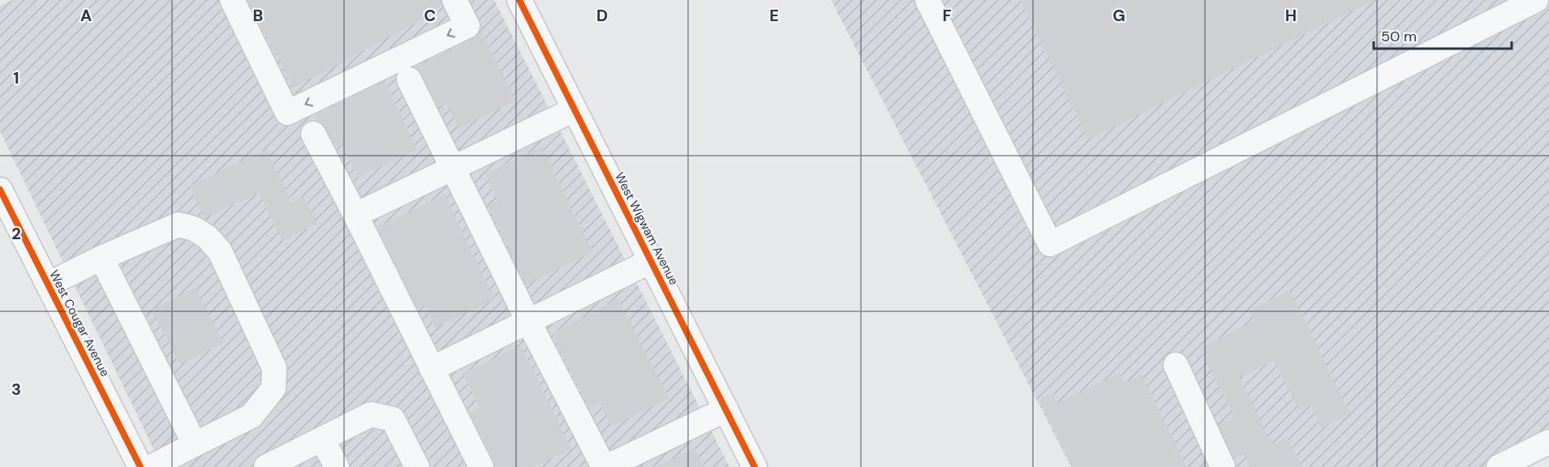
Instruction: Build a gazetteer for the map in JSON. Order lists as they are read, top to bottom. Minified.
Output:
{"streets":{"street":["West Wigwam Avenue","West Cougar Avenue"]},"scale_bar":"50 m","grid":{"columns":["A","B","C","D","E","F","G","H"],"rows":["1","2","3"]}}
